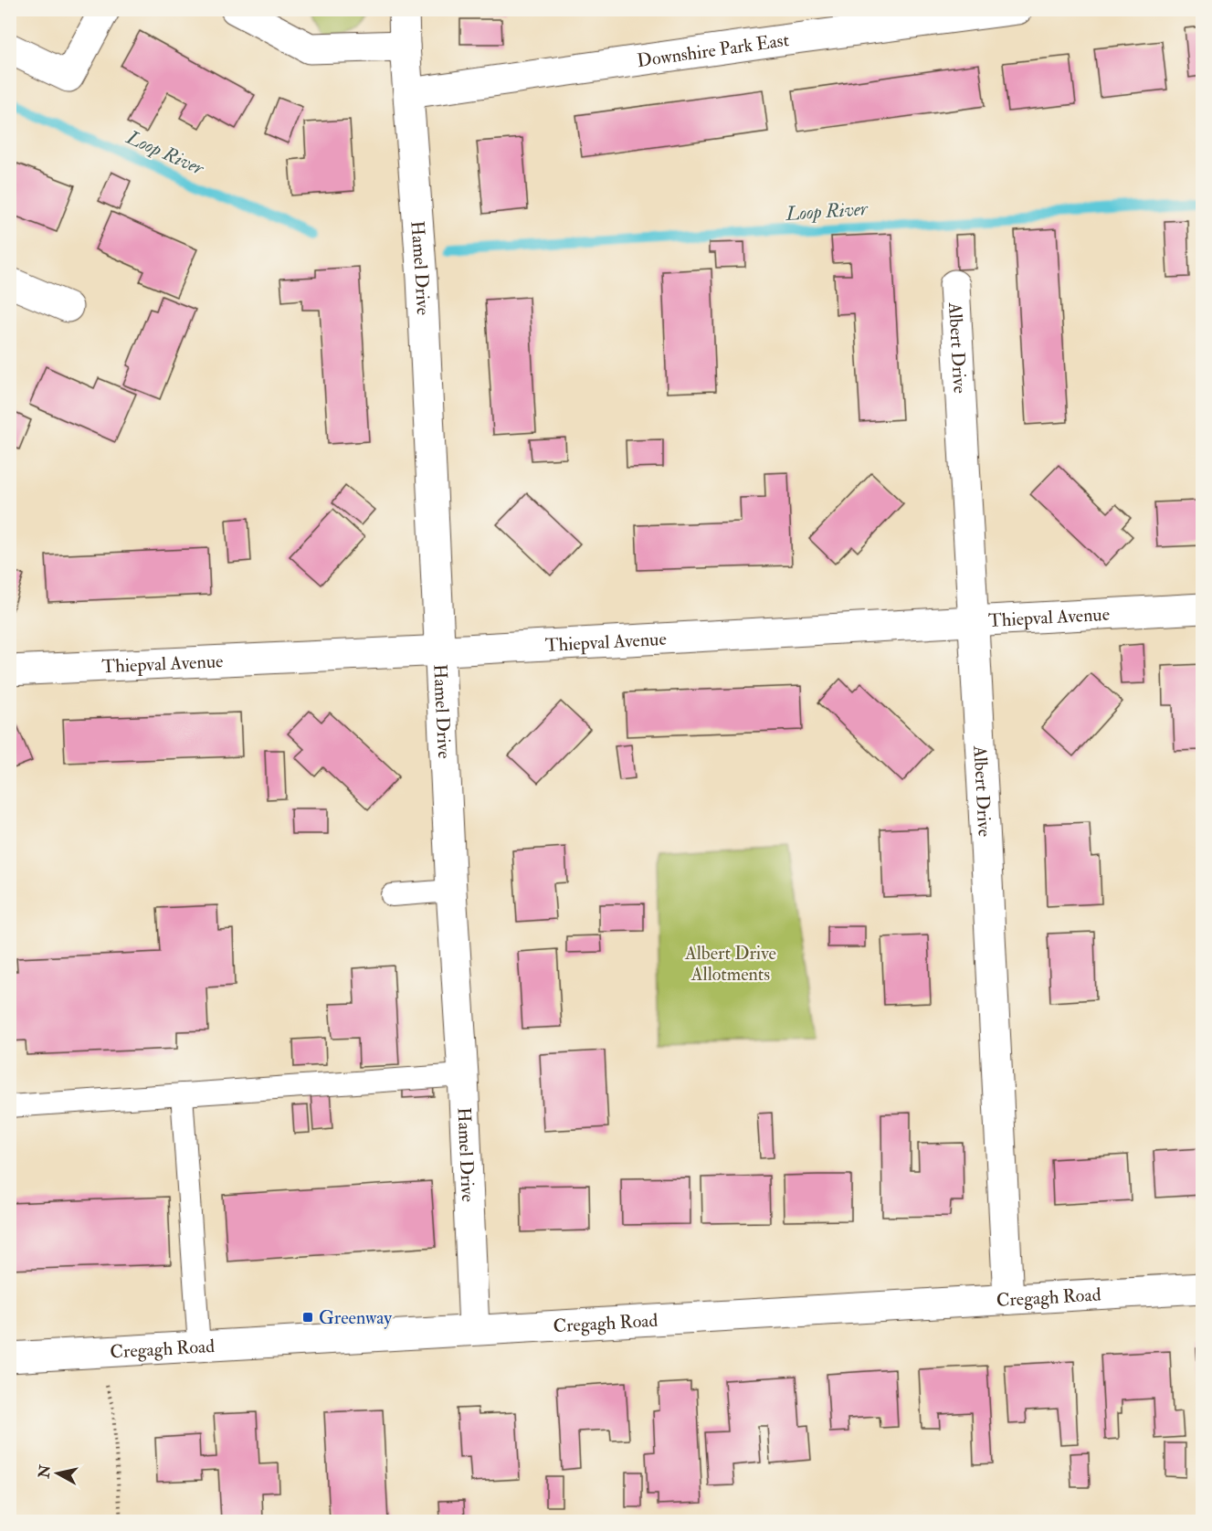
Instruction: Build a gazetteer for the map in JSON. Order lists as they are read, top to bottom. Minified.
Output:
{"streets":{"street":["Downshire Park East","Hamel Drive","Albert Drive","Thiepval Avenue","Cregagh Road"]},"crossings":[["Downshire Park East","Hamel Drive"],["Hamel Drive","Thiepval Avenue"],["Hamel Drive","Cregagh Road"],["Albert Drive","Thiepval Avenue"],["Albert Drive","Cregagh Road"]],"water":["Loop River"],"parks":["Albert Drive Allotments"],"places":{"transit":["Greenway"]},"north":"left"}
